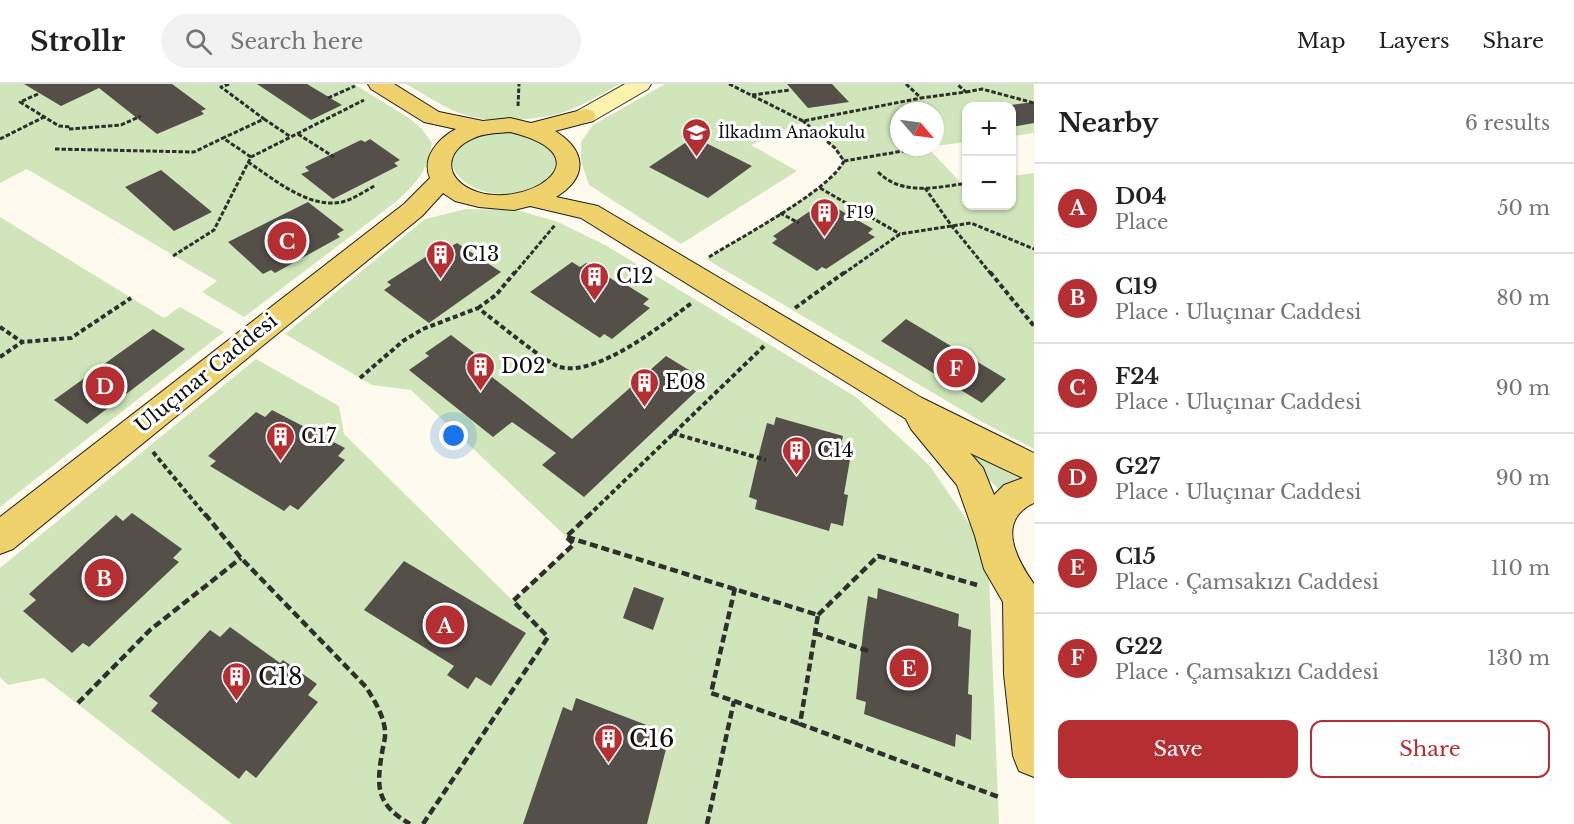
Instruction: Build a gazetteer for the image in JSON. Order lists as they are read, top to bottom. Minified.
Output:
{"streets":{"main road":["Uluçınar Caddesi"]},"places":{"school or university":["İlkadım Anaokulu"],"building":["F19","C13","C12","D02","E08","C17","C14","C18","C16"]},"north":"bottom right","page":{"header":"Strollr","search":"Search here","nav":["Map","Layers","Share"],"heading":["Nearby","6 results"],"map_buttons":["+","−"],"list":[{"mark":"A","name":"D04","note":"Place","value":"50 m"},{"mark":"B","name":"C19","note":"Place · Uluçınar Caddesi","value":"80 m"},{"mark":"C","name":"F24","note":"Place · Uluçınar Caddesi","value":"90 m"},{"mark":"D","name":"G27","note":"Place · Uluçınar Caddesi","value":"90 m"},{"mark":"E","name":"C15","note":"Place · Çamsakızı Caddesi","value":"110 m"},{"mark":"F","name":"G22","note":"Place · Çamsakızı Caddesi","value":"130 m"}],"pins":["C","F","D","B","A","E"],"buttons":["Save","Share"]}}
